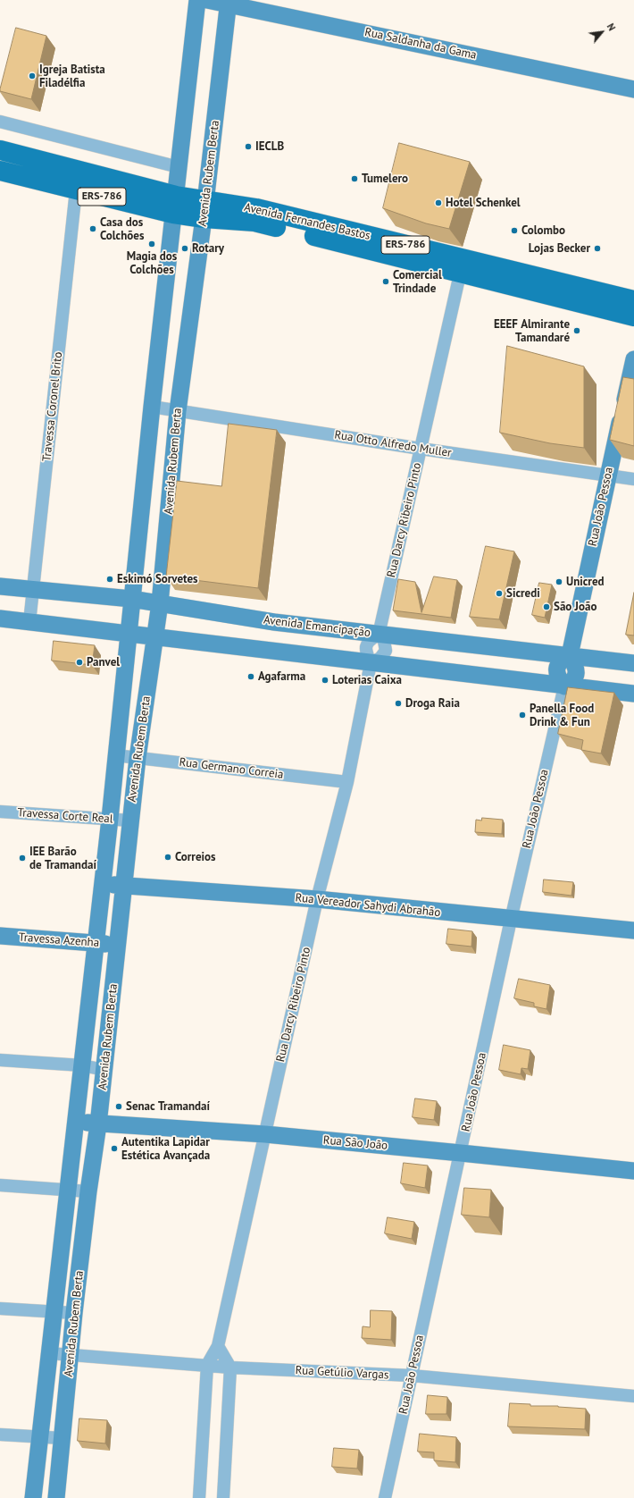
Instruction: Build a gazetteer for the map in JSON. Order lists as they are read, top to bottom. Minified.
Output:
{"streets":{"main road":["Rua Saldanha da Gama","Avenida Rubem Berta","ERS-786","Avenida Fernandes Bastos","Rua João Pessoa","Avenida Emancipação","Rua Vereador Sahydi Abrahão","Travessa Azenha","Rua São João"],"street":["Travessa Coronel Brito","Rua Otto Alfredo Muller","Rua Darcy Ribeiro Pinto","Rua Germano Correia","Travessa Corte Real","Rua Getúlio Vargas"]},"crossings":[["Rua Saldanha da Gama","Avenida Rubem Berta"],["Avenida Rubem Berta","Avenida Fernandes Bastos"],["Avenida Rubem Berta","Rua Otto Alfredo Muller"],["Avenida Rubem Berta","Avenida Emancipação"],["Avenida Rubem Berta","Rua Germano Correia"],["Avenida Rubem Berta","Travessa Corte Real"],["Avenida Rubem Berta","Rua Vereador Sahydi Abrahão"],["Avenida Rubem Berta","Travessa Azenha"],["Avenida Rubem Berta","Rua São João"],["Avenida Rubem Berta","Rua Getúlio Vargas"],["Avenida Fernandes Bastos","Travessa Coronel Brito"],["Avenida Fernandes Bastos","Rua Darcy Ribeiro Pinto"],["Travessa Coronel Brito","Avenida Emancipação"],["Rua Otto Alfredo Muller","Rua João Pessoa"],["Rua Otto Alfredo Muller","Rua Darcy Ribeiro Pinto"],["Rua João Pessoa","Avenida Emancipação"],["Rua João Pessoa","Rua Vereador Sahydi Abrahão"],["Rua João Pessoa","Rua São João"],["Rua João Pessoa","Rua Getúlio Vargas"],["Rua Darcy Ribeiro Pinto","Avenida Emancipação"],["Rua Darcy Ribeiro Pinto","Rua Germano Correia"],["Rua Darcy Ribeiro Pinto","Rua Vereador Sahydi Abrahão"],["Rua Darcy Ribeiro Pinto","Rua São João"],["Rua Darcy Ribeiro Pinto","Rua Getúlio Vargas"]],"places":["Igreja Batista Filadélfia","IECLB","Tumelero","Hotel Schenkel","Casa dos Colchões","Colombo","Magia dos Colchões","Rotary","Lojas Becker","Comercial Trindade","EEEF Almirante Tamandaré","Eskimó Sorvetes","Unicred","Sicredi","São João","Panvel","Agafarma","Loterias Caixa","Droga Raia","Panella Food Drink & Fun","Correios","IEE Barão de Tramandaí","Senac Tramandaí","Autentika Lapidar Estética Avançada"],"north":"top right"}
